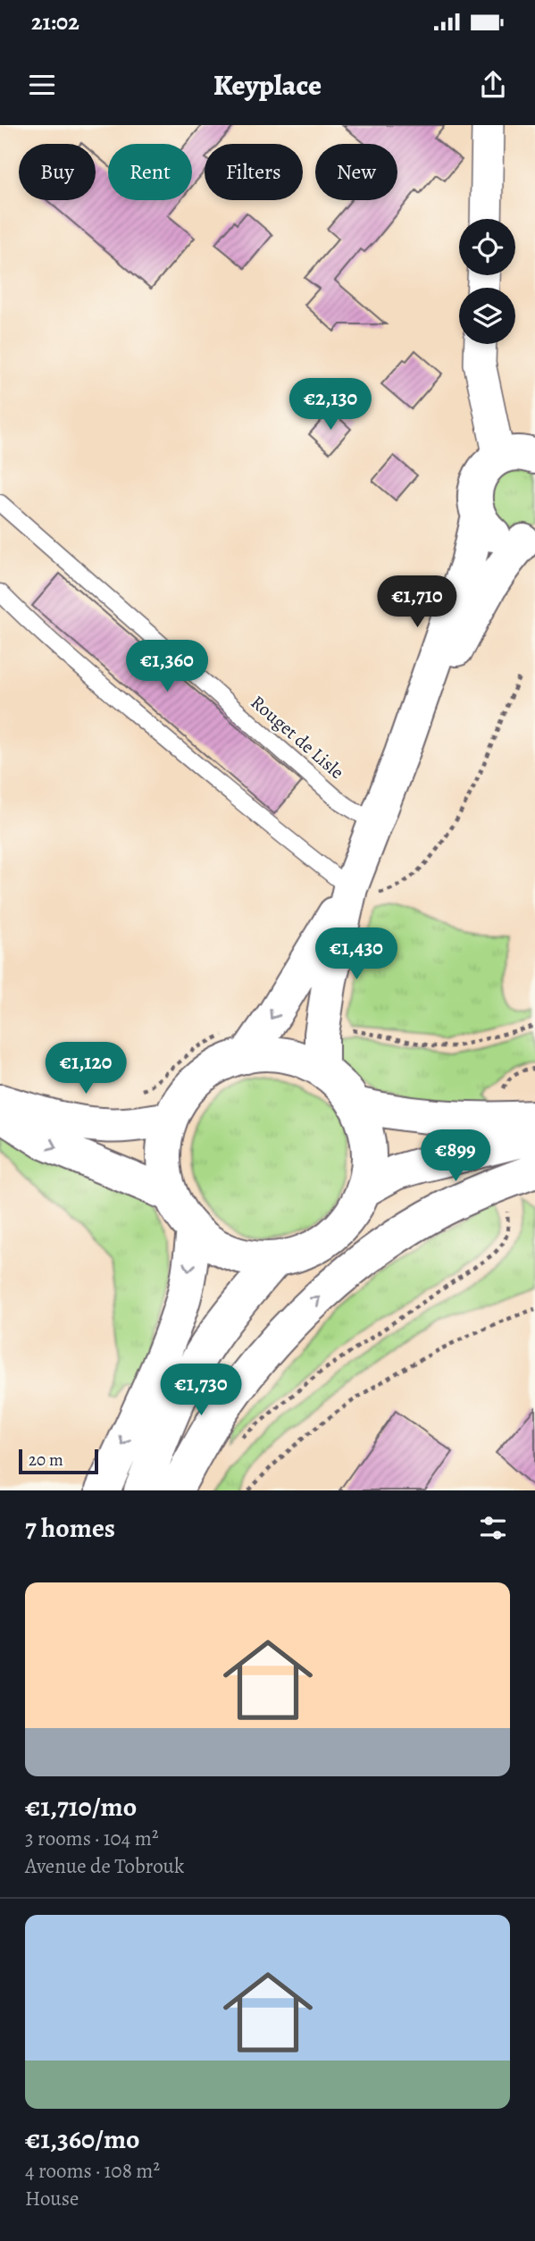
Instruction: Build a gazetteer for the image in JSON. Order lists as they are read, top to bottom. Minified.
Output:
{"streets":{"lane":["Rouget de Lisle"]},"scale_bar":"20 m","page":{"status":"21:02","header":"Keyplace","chip":["Buy","Rent","Filters","New"],"price":["€2,130","€1,710","€1,360","€1,430","€1,120","€899","€1,730"],"scale":"20 m","heading":"7 homes","list":[{"name":"€1,710/mo","note":"3 rooms · 104 m² · Avenue de Tobrouk"},{"name":"€1,360/mo","note":"4 rooms · 108 m² · House"}]}}
